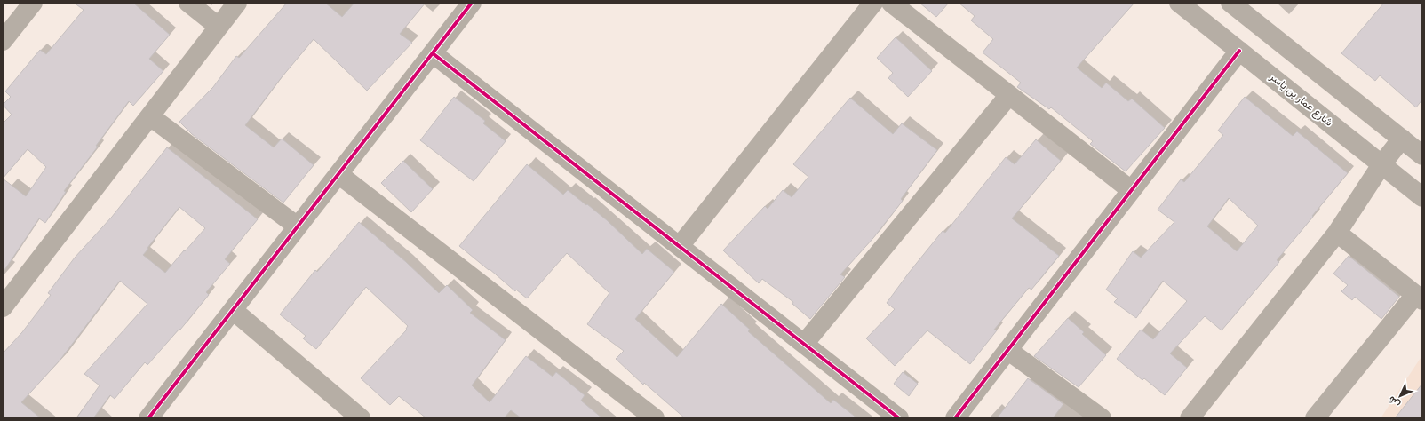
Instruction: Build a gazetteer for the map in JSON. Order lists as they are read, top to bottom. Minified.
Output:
{"streets":{"street":["شارع عمار بن ياسر"]},"north":"bottom left"}
